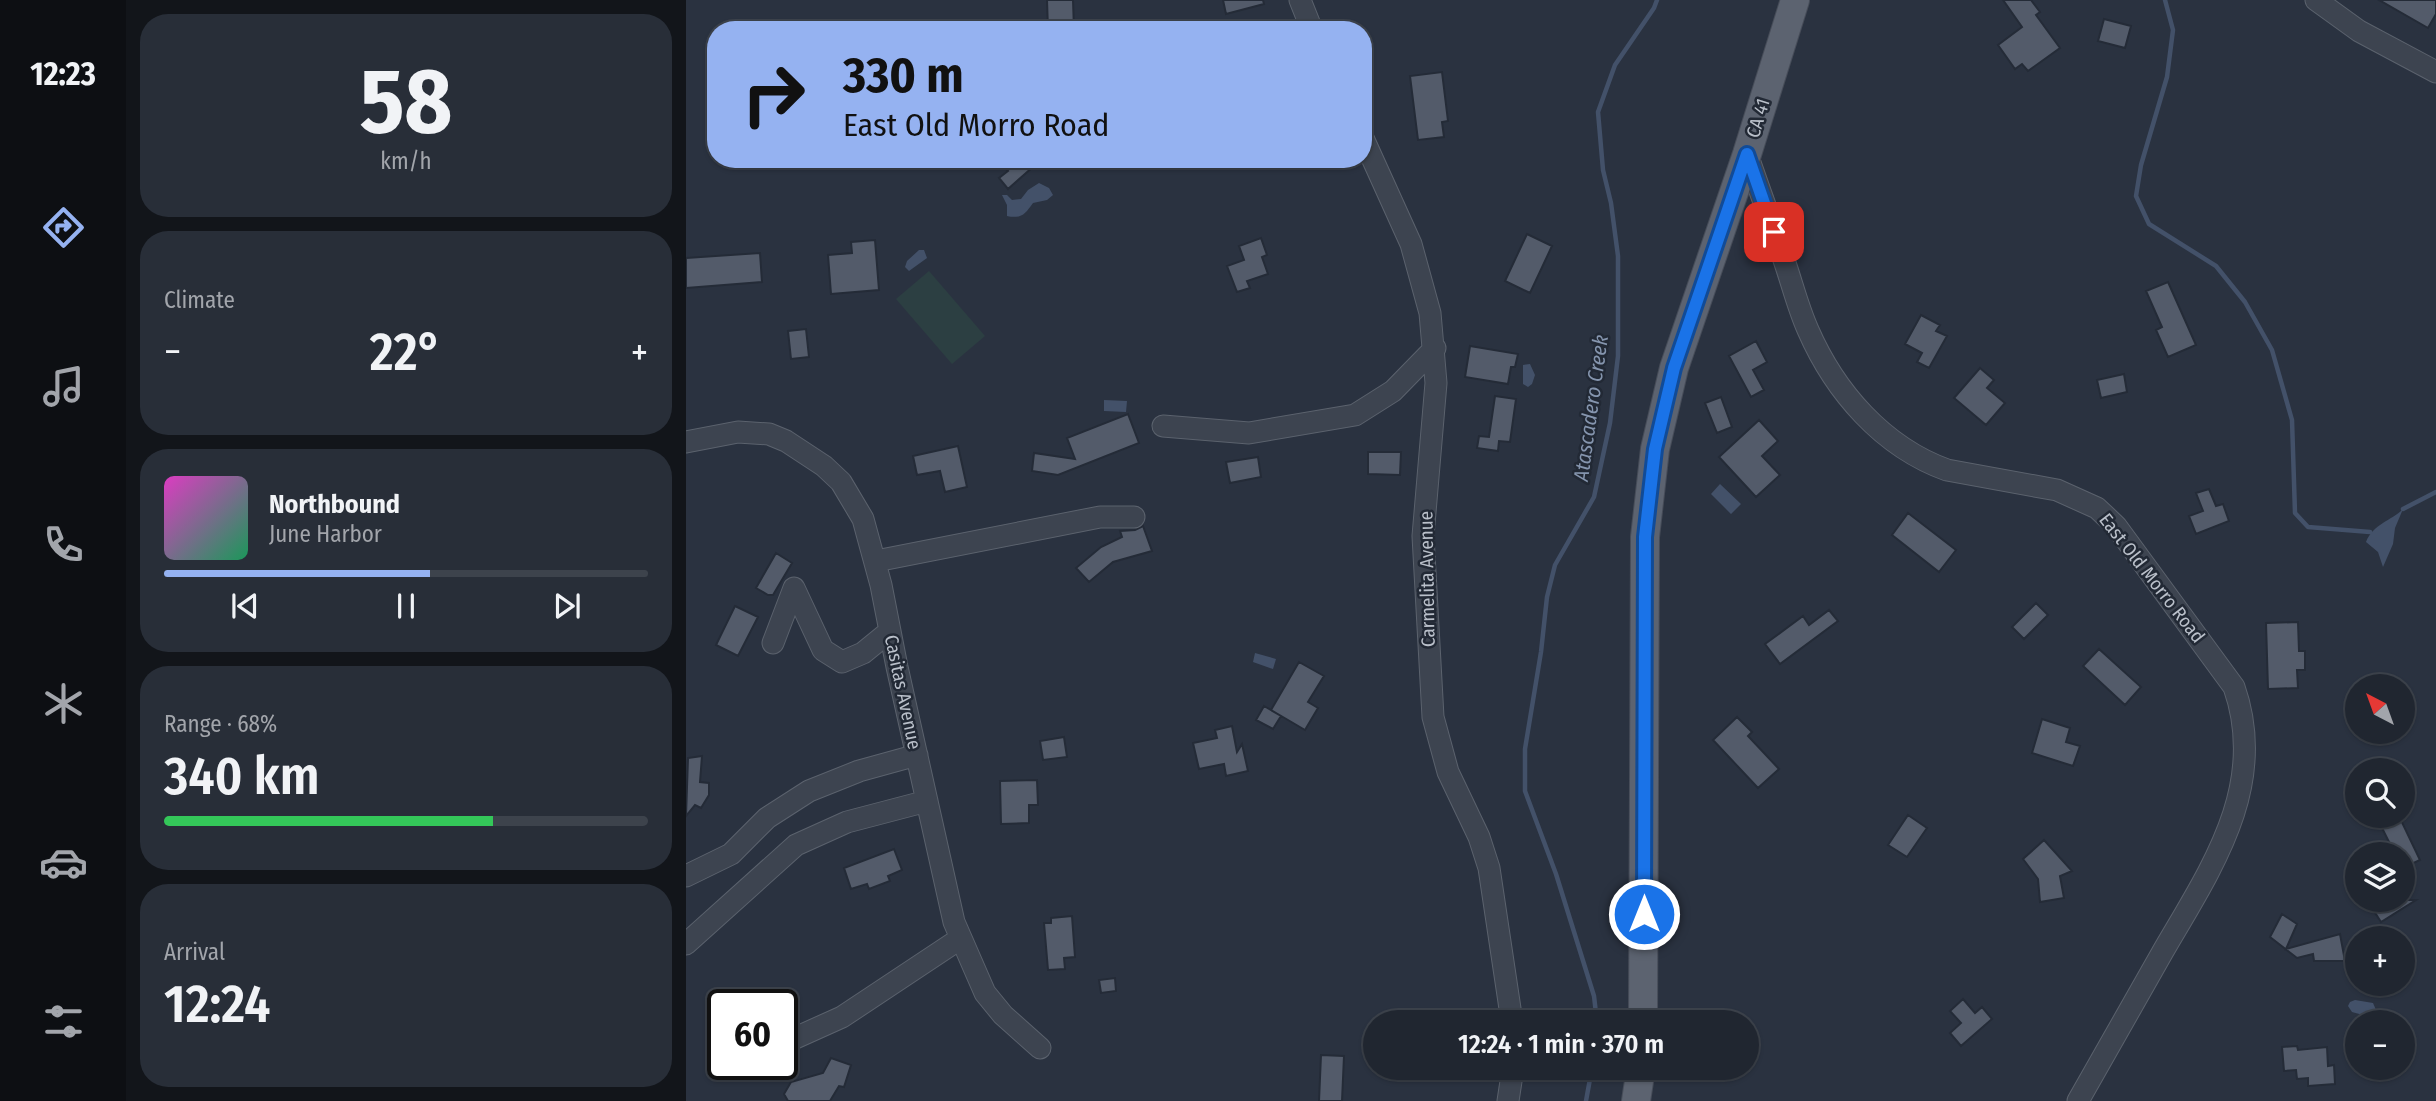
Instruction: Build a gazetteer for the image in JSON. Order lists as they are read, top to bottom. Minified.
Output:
{"streets":{"main road":["CA 41"],"street":["East Old Morro Road","Carmelita Avenue","Casitas Avenue"]},"crossings":[["CA 41","East Old Morro Road"]],"water":["Atascadero Creek"],"north":"top left","page":{"tabs":"12:23","tile":[["58","km/h"],"Climate",["Range · 68%","340 km"],["Arrival","12:24"]],"turn":["330 m","East Old Morro Road"],"heat":["−","22°","+"],"song":["Northbound","June Harbor"],"map_buttons":["+","−"],"limit":"60","trip":"12:24 · 1 min · 370 m"}}
